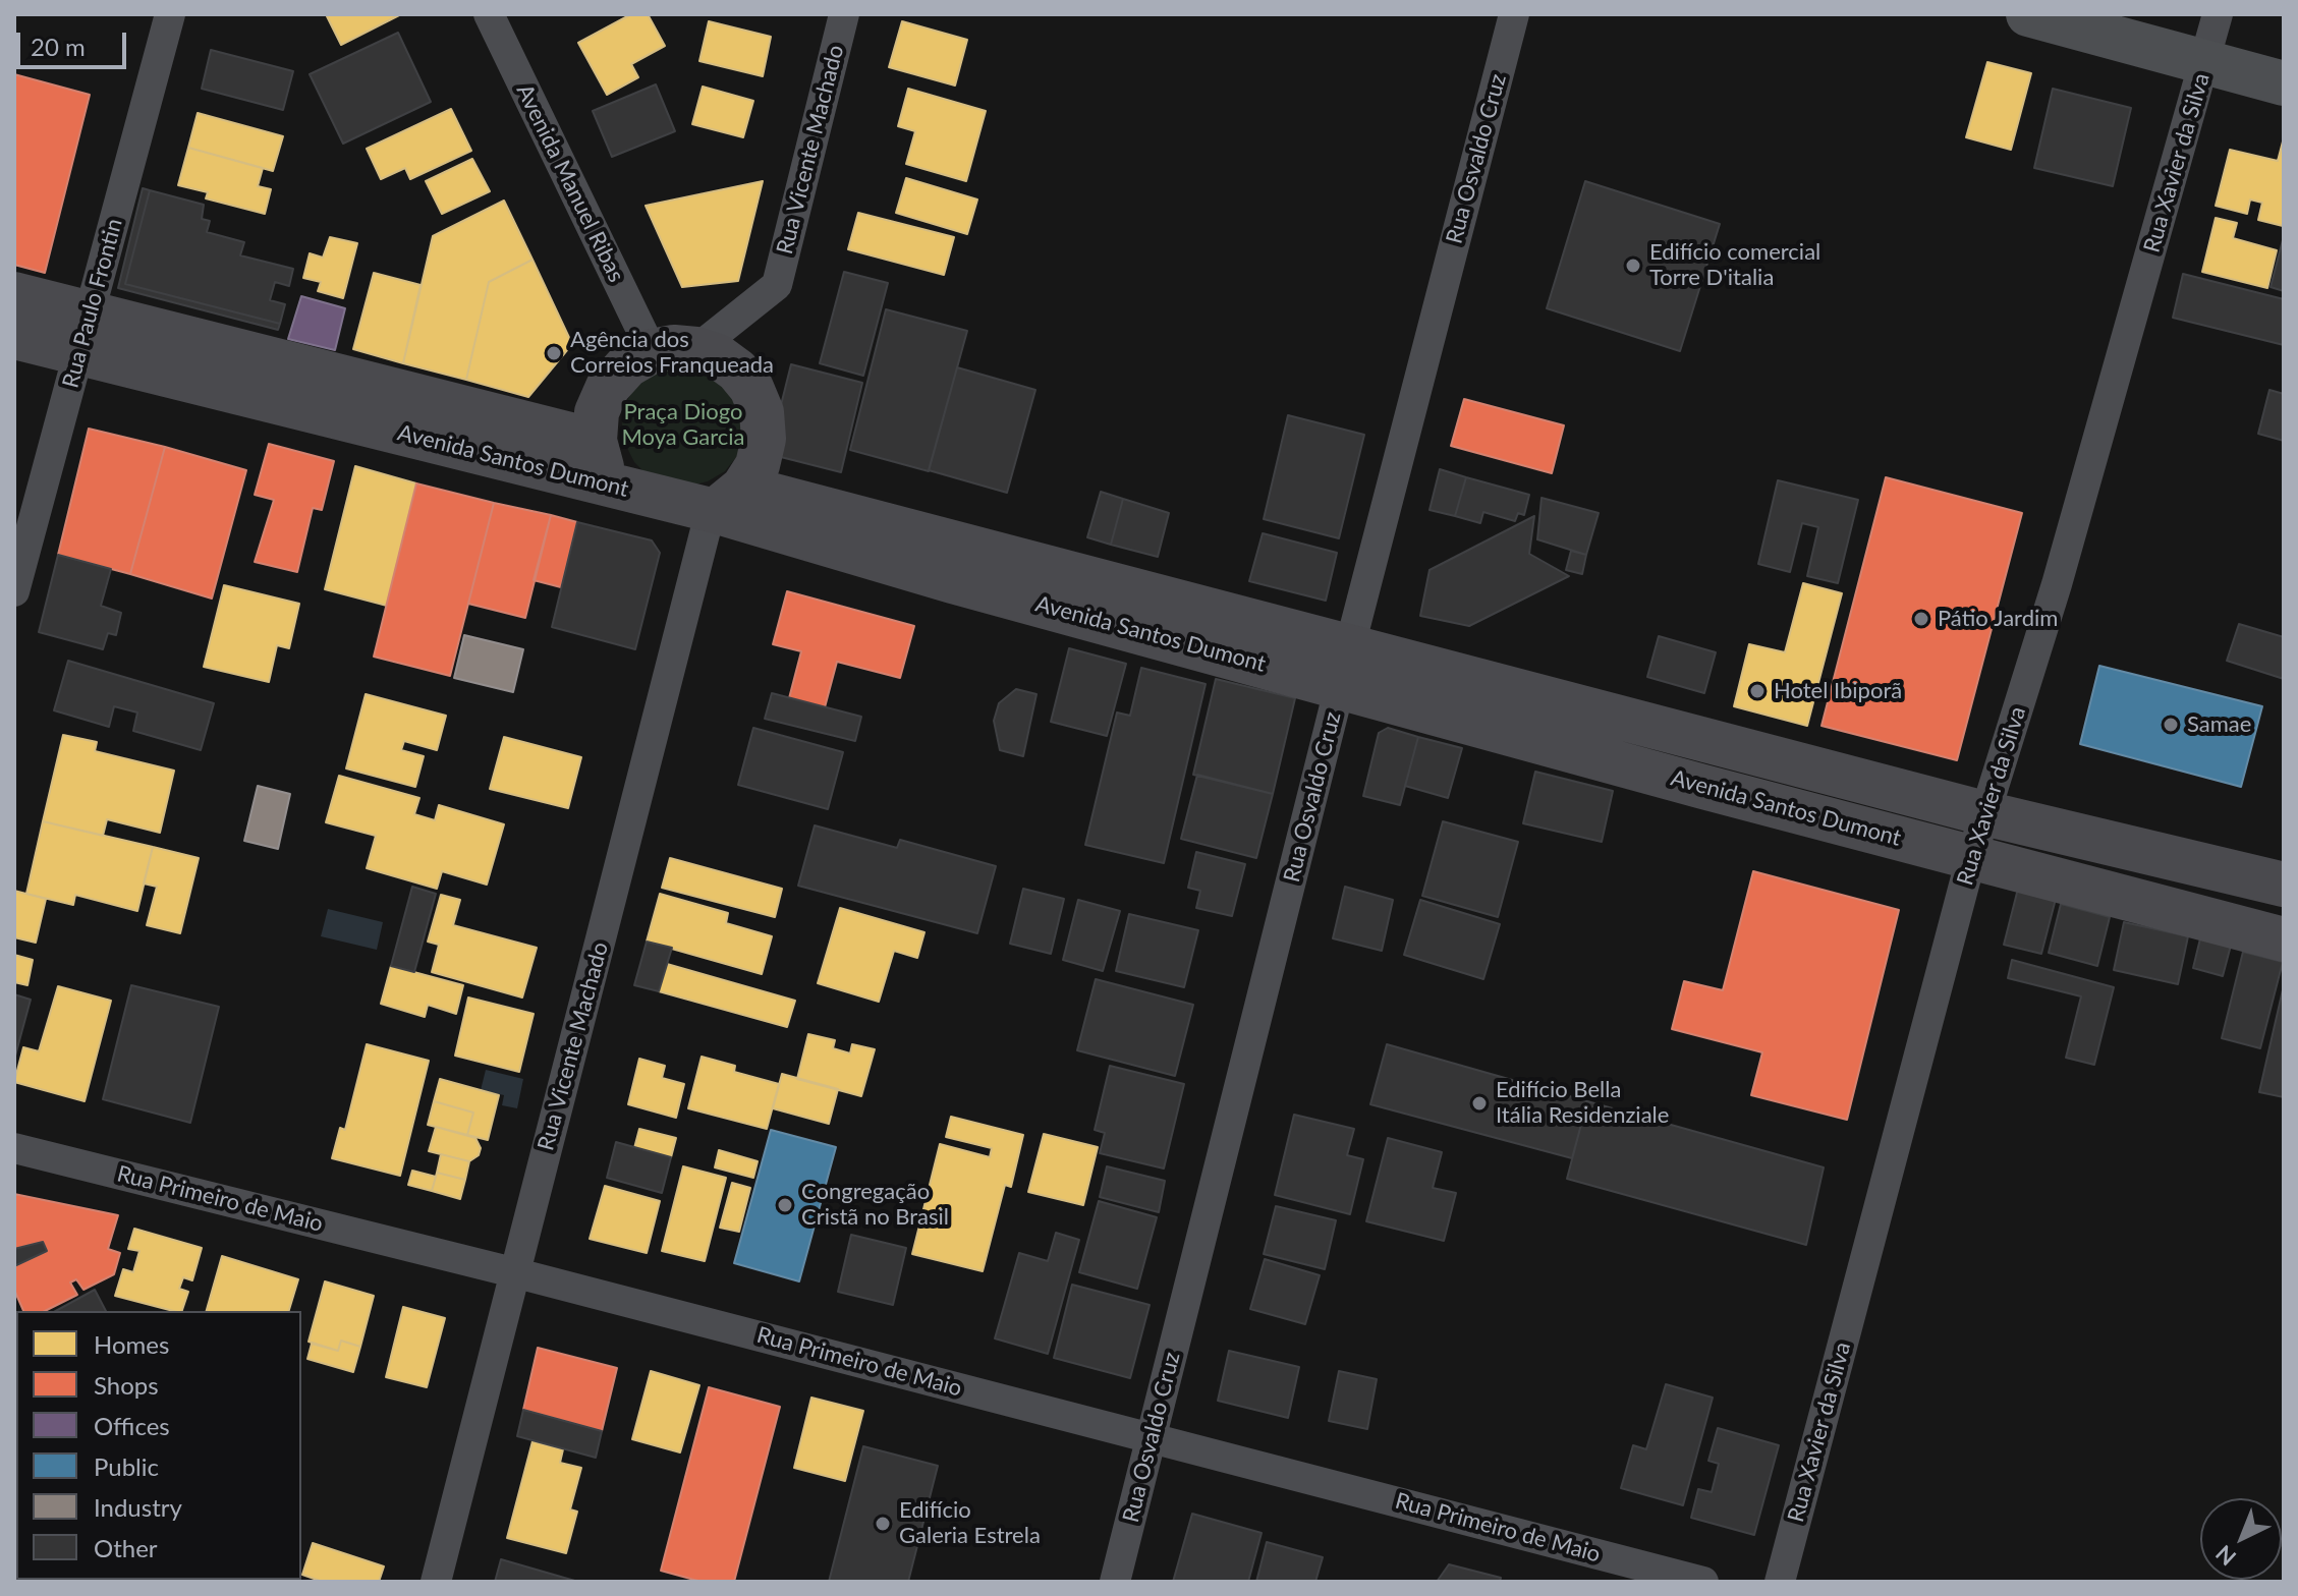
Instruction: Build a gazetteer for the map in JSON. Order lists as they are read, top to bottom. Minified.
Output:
{"streets":{"main road":["Avenida Santos Dumont"],"street":["Rua Vicente Machado","Rua Osvaldo Cruz","Rua Xavier da Silva","Avenida Manuel Ribas","Rua Paulo Frontin","Rua Primeiro de Maio"]},"crossings":[["Rua Vicente Machado","Avenida Manuel Ribas"],["Rua Vicente Machado","Avenida Santos Dumont"],["Rua Vicente Machado","Rua Primeiro de Maio"],["Rua Osvaldo Cruz","Avenida Santos Dumont"],["Rua Osvaldo Cruz","Rua Primeiro de Maio"],["Rua Xavier da Silva","Avenida Santos Dumont"],["Avenida Manuel Ribas","Avenida Santos Dumont"],["Rua Paulo Frontin","Avenida Santos Dumont"]],"parks":["Praça Diogo Moya Garcia"],"places":["Edifício comercial Torre D'italia","Agência dos Correios Franqueada","Pátio Jardim","Hotel Ibiporã","Samae","Edifício Bella Itália Residenziale","Congregação Cristã no Brasil","Edifício Galeria Estrela"],"legend":["Homes","Shops","Offices","Public","Industry","Other"],"scale_bar":"20 m","north":"bottom left"}
